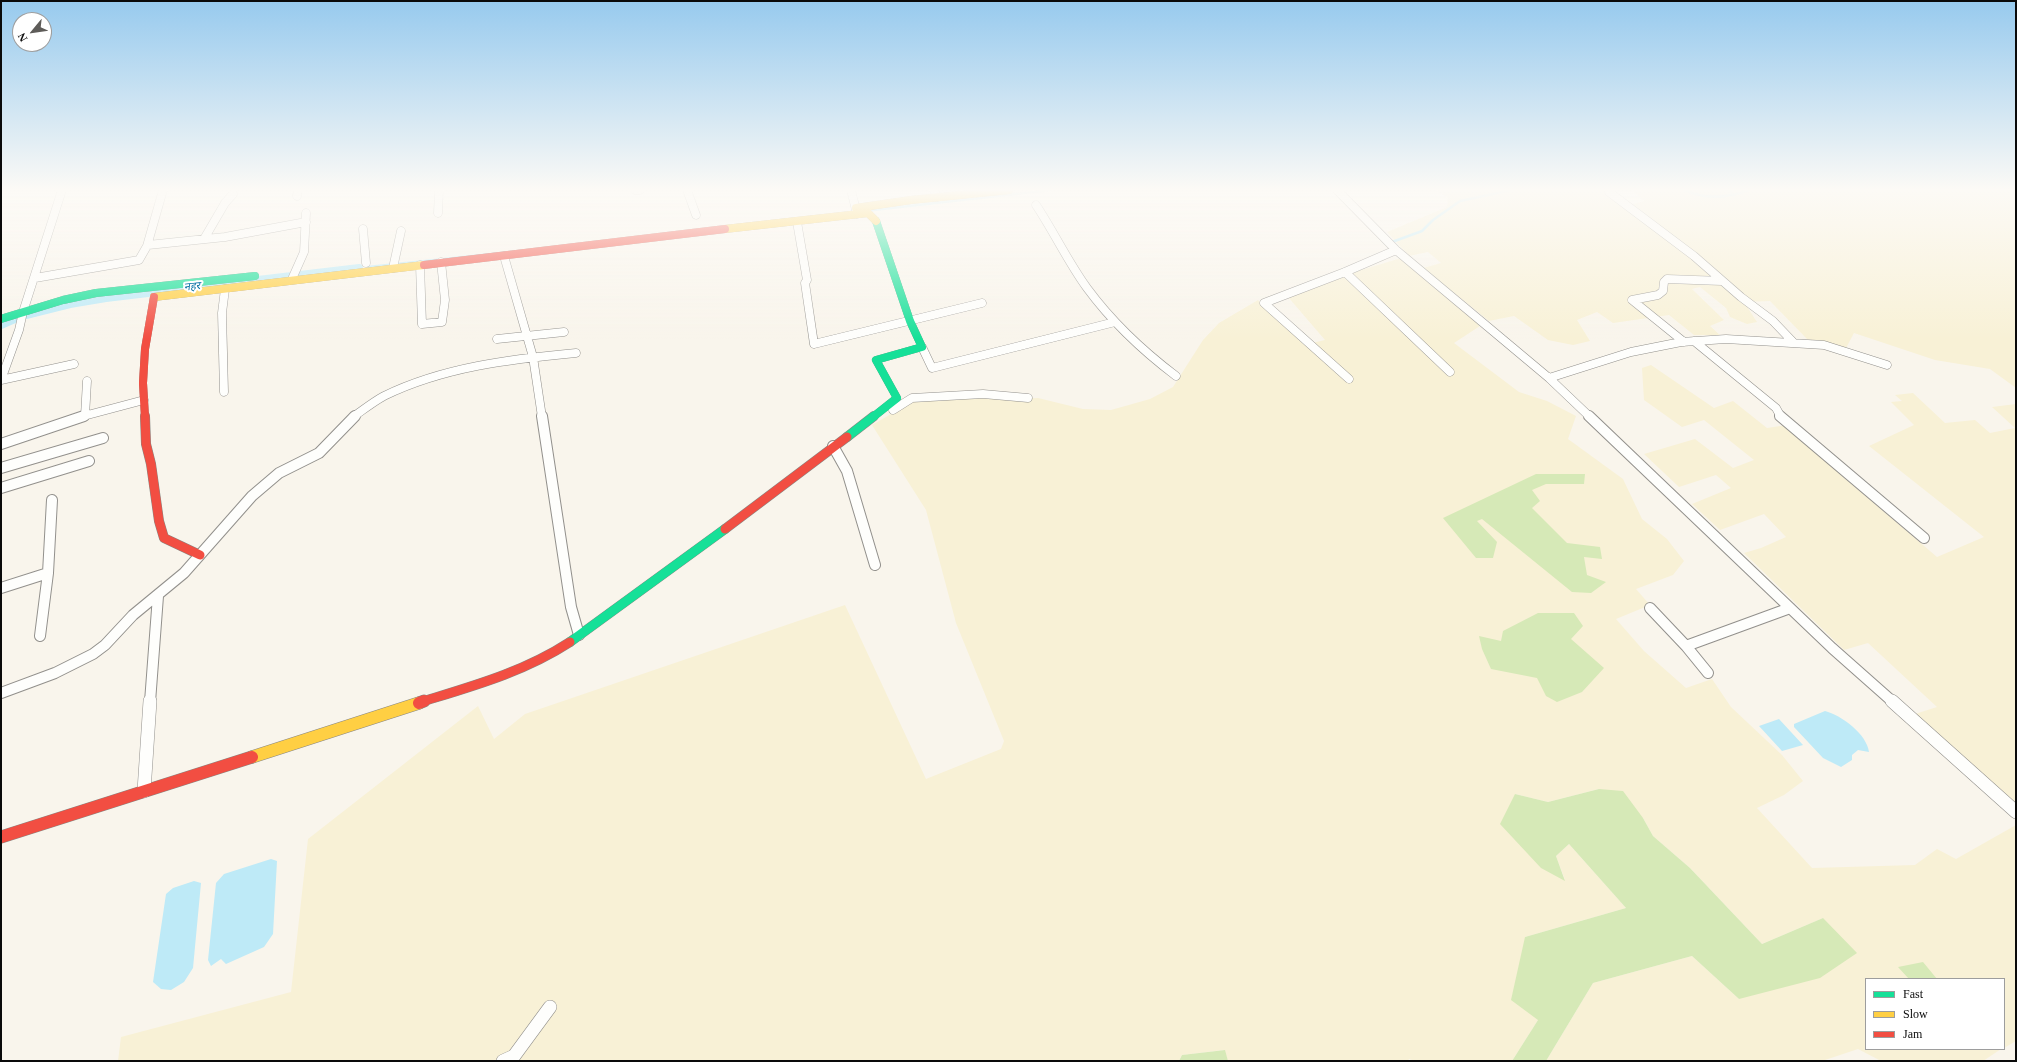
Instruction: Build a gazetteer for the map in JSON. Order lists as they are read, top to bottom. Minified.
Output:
{"water":["नहर"],"legend":["Fast","Slow","Jam"],"north":"bottom left"}
